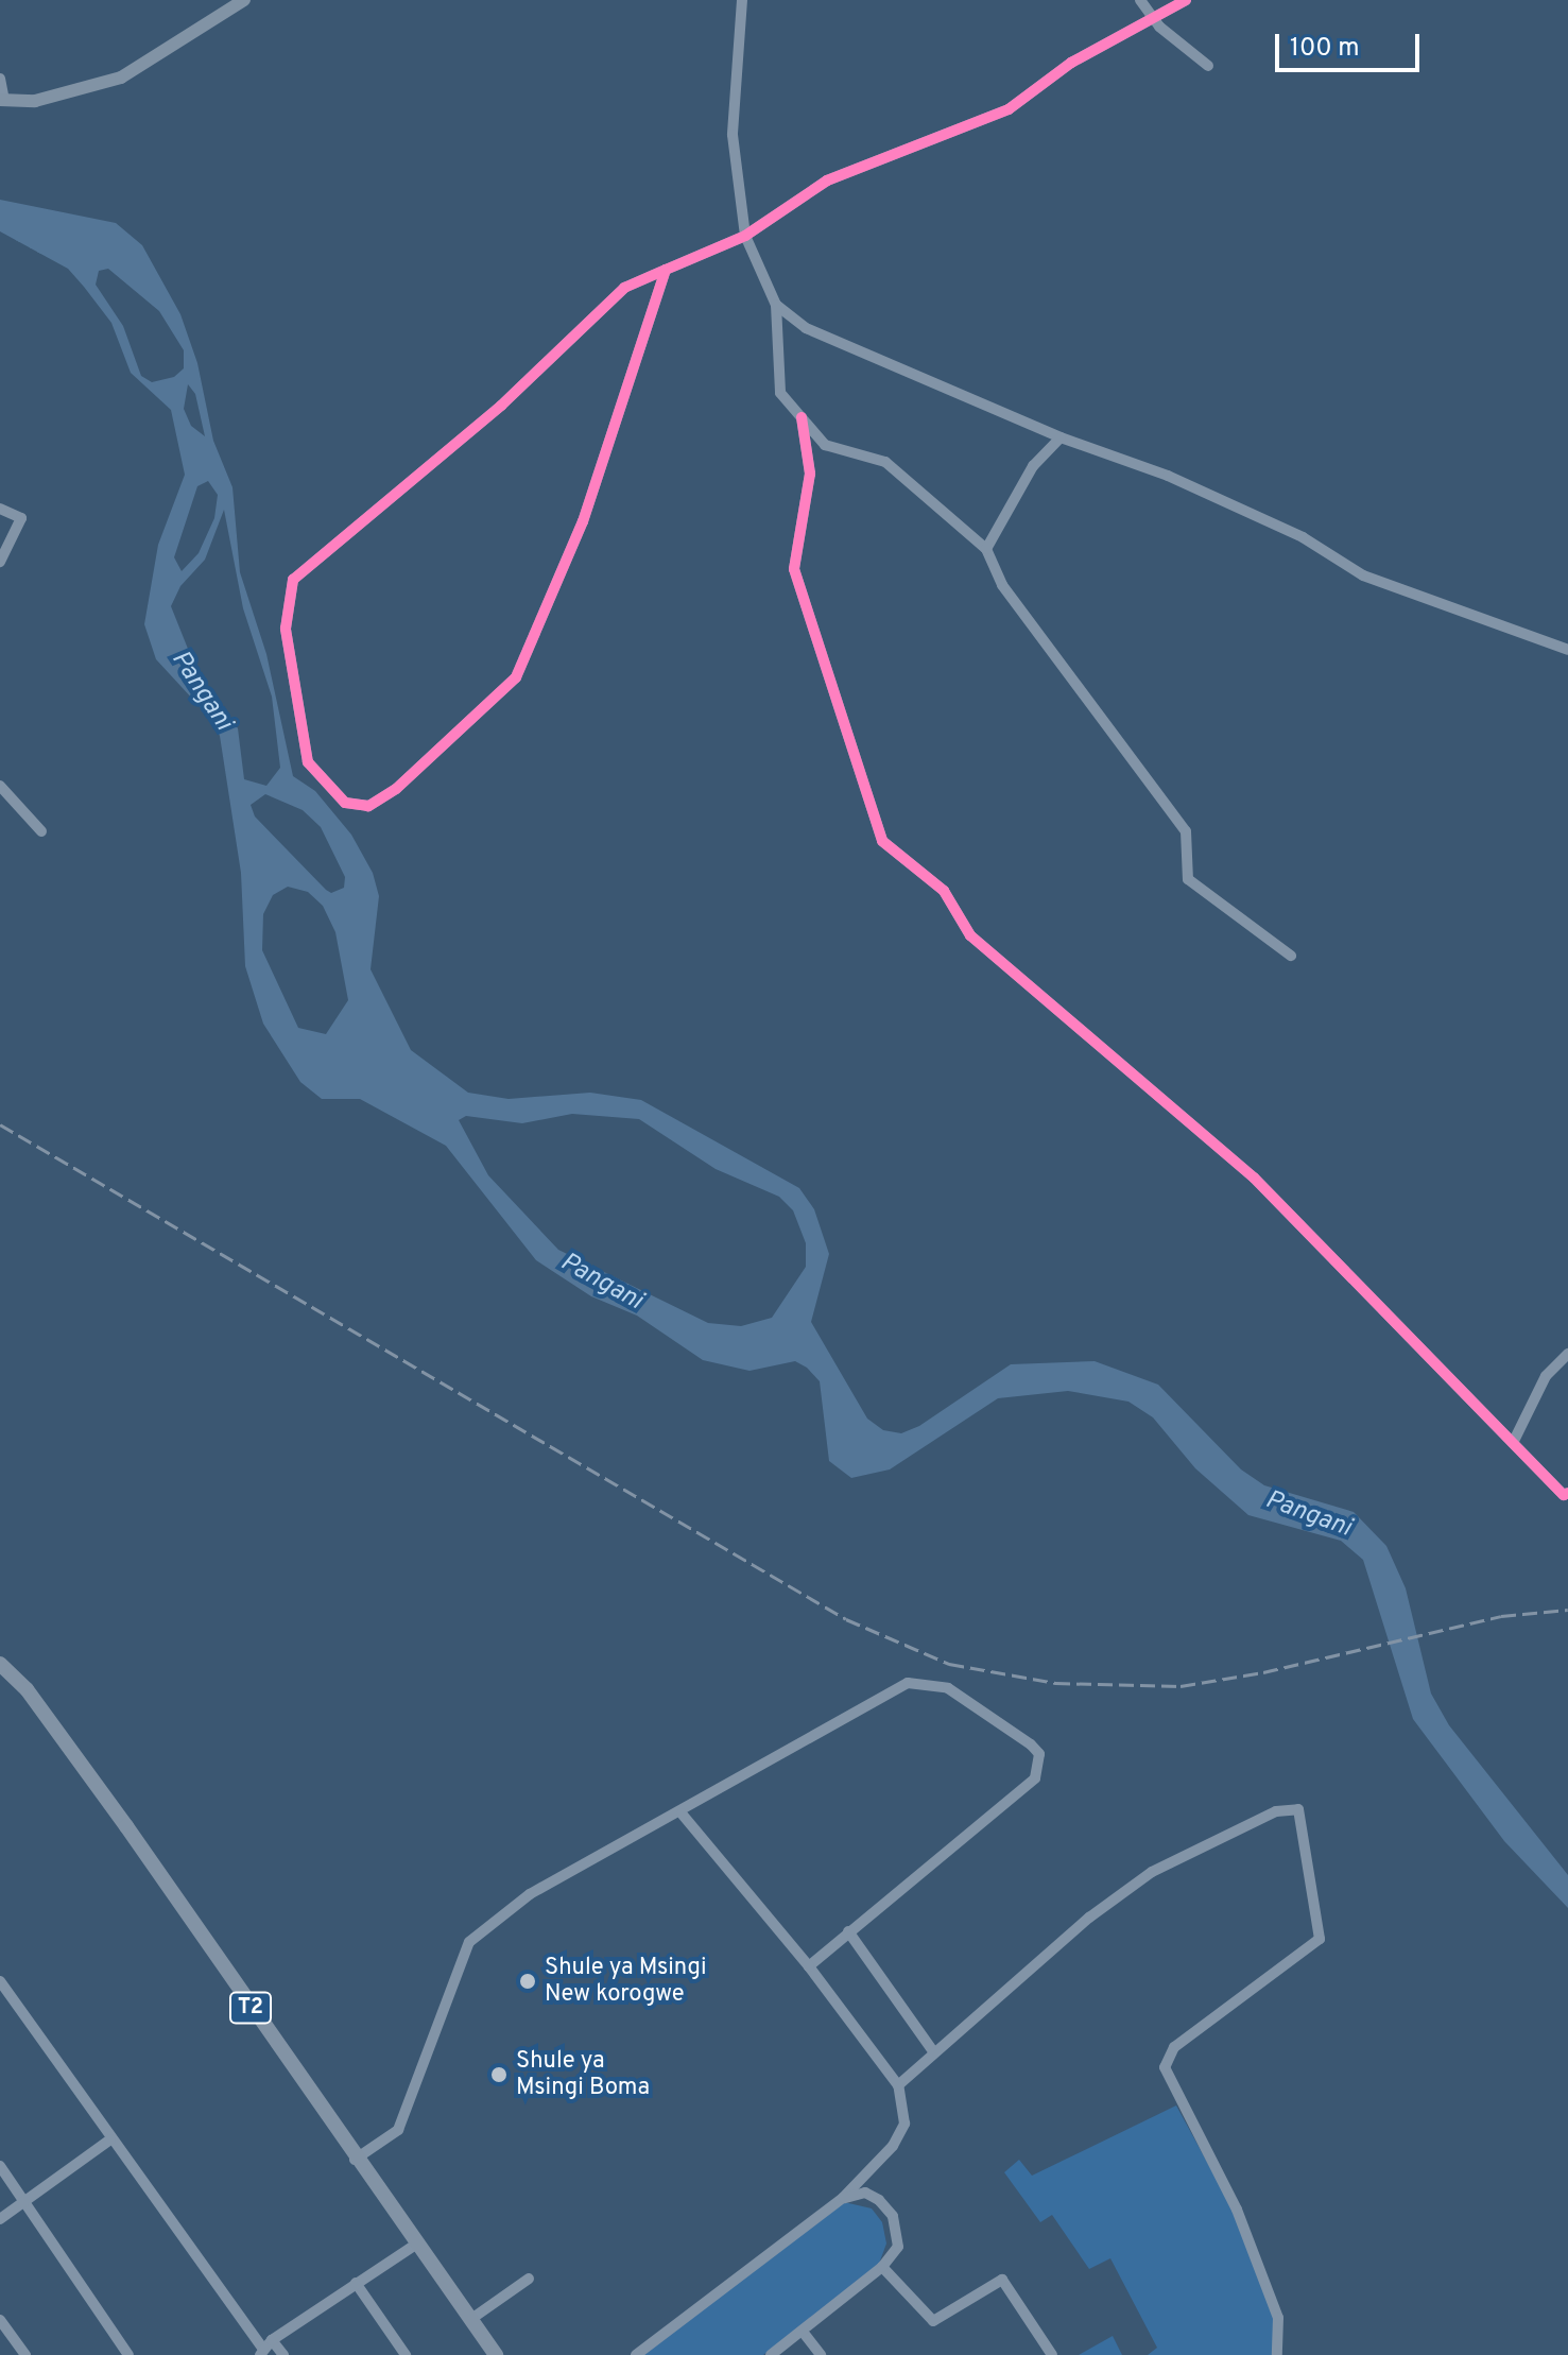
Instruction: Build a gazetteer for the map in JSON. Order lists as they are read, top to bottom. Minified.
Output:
{"streets":{"highway":["T2"]},"water":["Pangani"],"places":["Shule ya Msingi New korogwe","Shule ya Msingi Boma"],"scale_bar":"100 m"}
